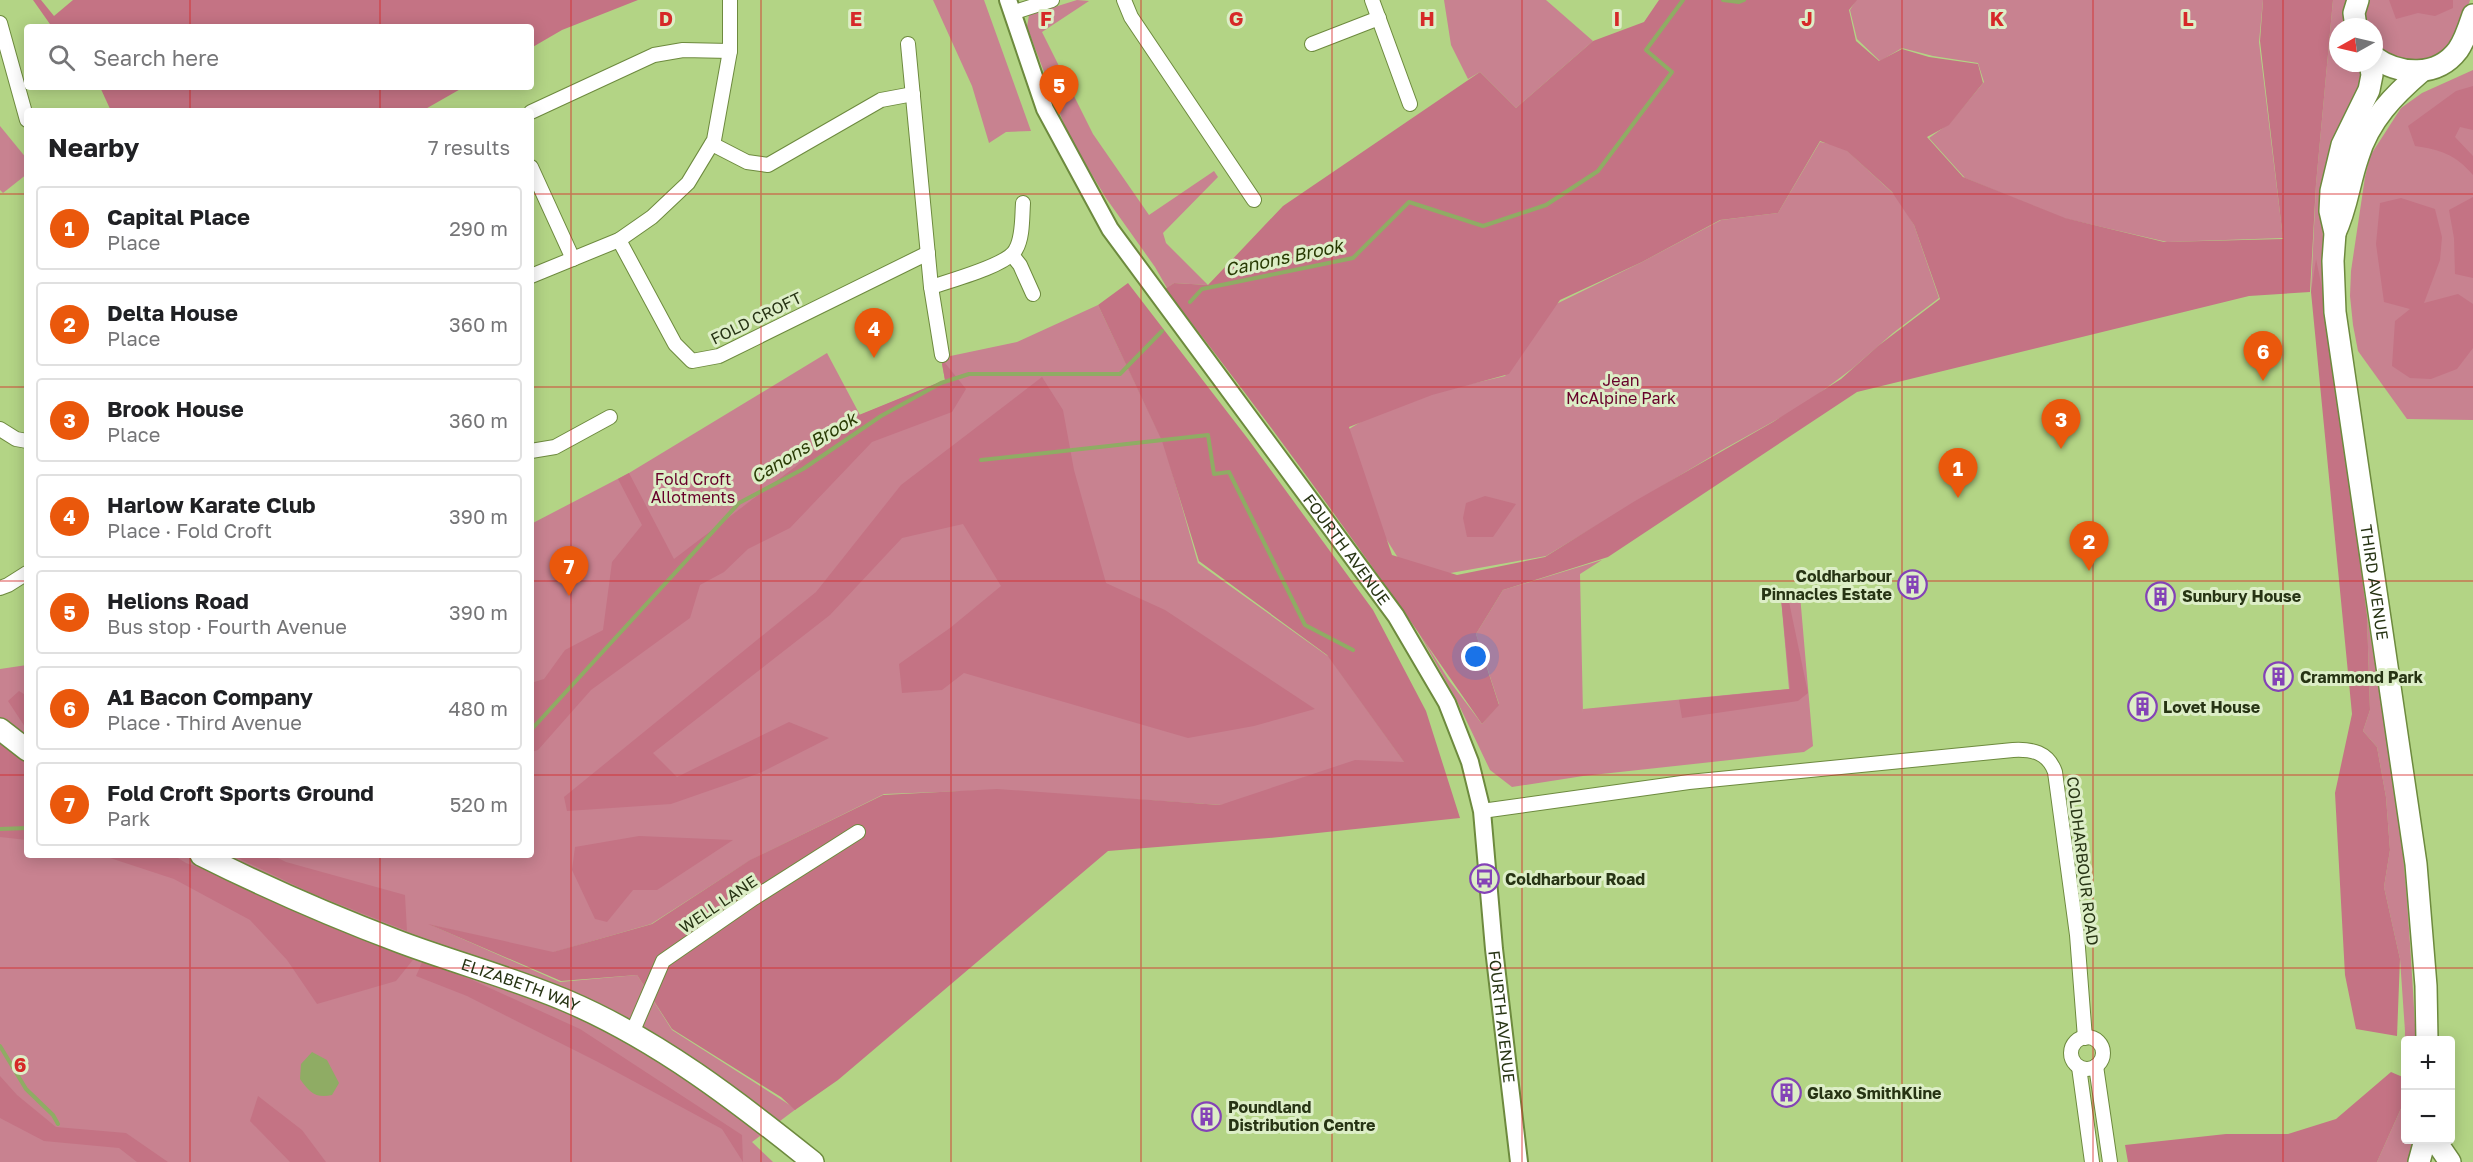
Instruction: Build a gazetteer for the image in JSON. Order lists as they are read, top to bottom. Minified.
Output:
{"streets":{"main road":["THIRD AVENUE","ELIZABETH WAY"],"street":["FOLD CROFT","FOURTH AVENUE","COLDHARBOUR ROAD","WELL LANE"]},"crossings":[["FOURTH AVENUE","COLDHARBOUR ROAD"],["WELL LANE","ELIZABETH WAY"]],"water":["Canons Brook"],"parks":["Jean McAlpine Park","Fold Croft Allotments"],"places":{"building":["Coldharbour Pinnacles Estate","Sunbury House","Crammond Park","Lovet House","Glaxo SmithKline","Poundland Distribution Centre"],"bus stop":["Coldharbour Road"]},"north":"left","page":{"search":"Search here","pins":["5","4","6","3","1","2","7"],"heading":["Nearby","7 results"],"list":[{"mark":"1","name":"Capital Place","note":"Place","value":"290 m"},{"mark":"2","name":"Delta House","note":"Place","value":"360 m"},{"mark":"3","name":"Brook House","note":"Place","value":"360 m"},{"mark":"4","name":"Harlow Karate Club","note":"Place · Fold Croft","value":"390 m"},{"mark":"5","name":"Helions Road","note":"Bus stop · Fourth Avenue","value":"390 m"},{"mark":"6","name":"A1 Bacon Company","note":"Place · Third Avenue","value":"480 m"},{"mark":"7","name":"Fold Croft Sports Ground","note":"Park","value":"520 m"}],"map_buttons":["+","−"]},"grid":{"columns":["D","E","F","G","H","I","J","K","L"],"rows":["6"]}}
